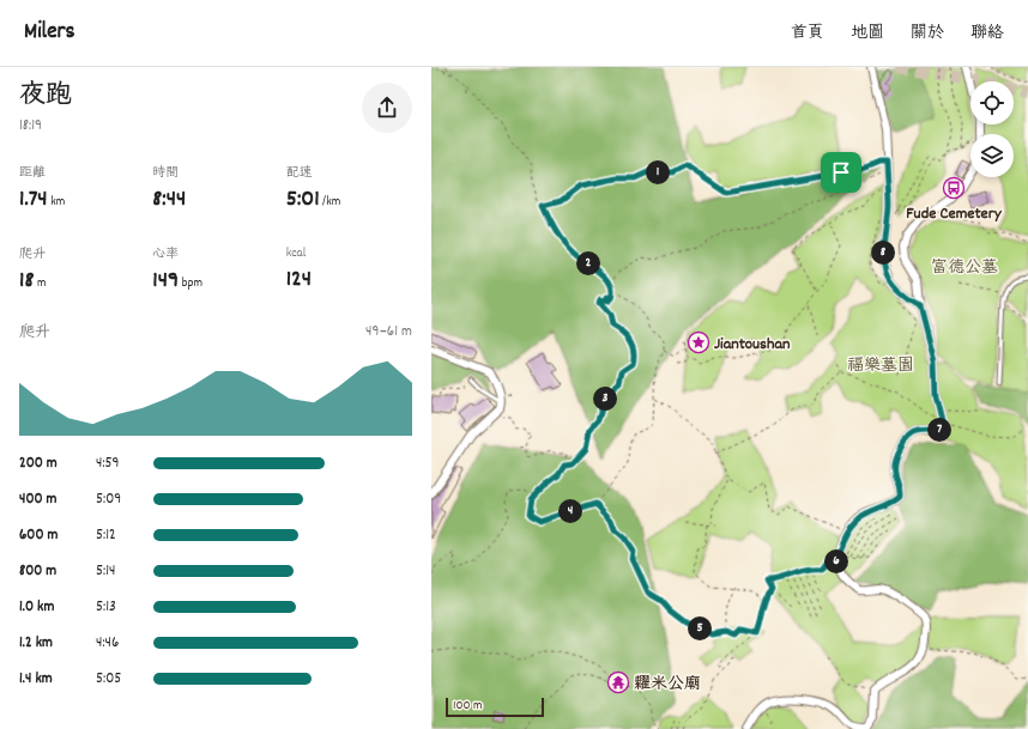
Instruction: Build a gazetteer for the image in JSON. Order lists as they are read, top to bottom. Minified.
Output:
{"parks":["富德公墓","福樂墓園"],"places":{"bus stop":["Fude Cemetery"],"place":["Jiantoushan"],"temple":["糶米公廟"]},"scale_bar":"100 m","page":{"header":"Milers","nav":["首頁","地圖","關於","聯絡"],"heading":["夜跑","18:19"],"stats":[["距離","1.74 km"],["時間","8:44"],["配速","5:01 /km"],["爬升","18 m"],["心率","149 bpm"],["kcal","124"]],"pins":["1","8","2","3","7","4","6","5"],"chart":["爬升","49–61 m"],"list":[{"name":"200 m","note":"4:59"},{"name":"400 m","note":"5:09"},{"name":"600 m","note":"5:12"},{"name":"800 m","note":"5:14"},{"name":"1.0 km","note":"5:13"},{"name":"1.2 km","note":"4:46"},{"name":"1.4 km","note":"5:05"}],"scale":"100 m"}}
